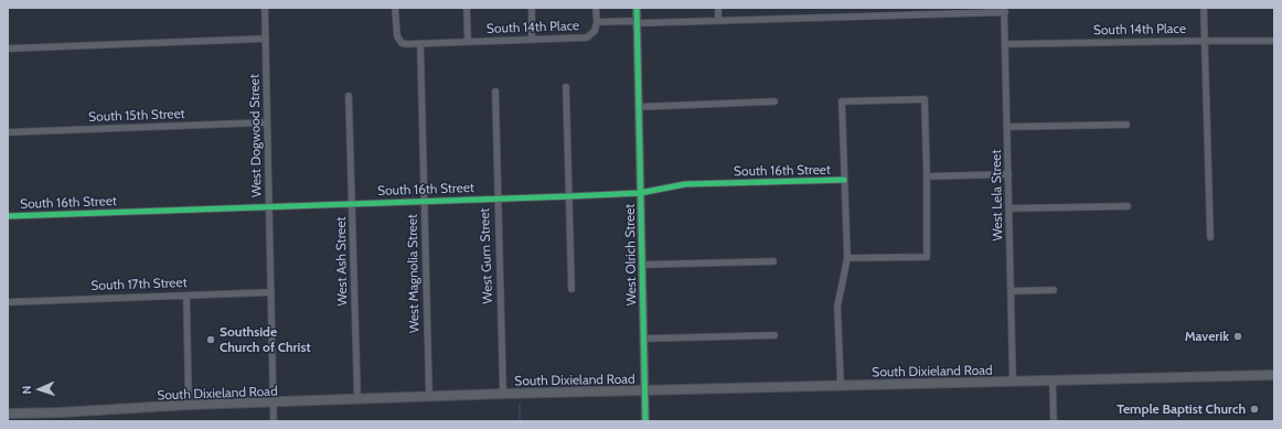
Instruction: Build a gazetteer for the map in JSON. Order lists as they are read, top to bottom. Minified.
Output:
{"streets":{"main road":["South Dixieland Road"],"street":["South 14th Place","South 15th Street","West Dogwood Street","South 16th Street","West Lela Street","West Olrich Street","West Gum Street","West Ash Street","West Magnolia Street","South 17th Street"]},"crossings":[["South 14th Place","West Lela Street"],["South 14th Place","West Olrich Street"],["South 14th Place","West Magnolia Street"],["South 15th Street","West Dogwood Street"],["West Dogwood Street","South 16th Street"],["West Dogwood Street","South 17th Street"],["West Dogwood Street","South Dixieland Road"],["South 16th Street","West Olrich Street"],["South 16th Street","West Gum Street"],["South 16th Street","West Ash Street"],["South 16th Street","West Magnolia Street"],["West Lela Street","South Dixieland Road"],["West Olrich Street","South Dixieland Road"],["West Gum Street","South Dixieland Road"],["West Ash Street","South Dixieland Road"],["West Magnolia Street","South Dixieland Road"]],"places":["Maverik","Southside Church of Christ","Temple Baptist Church"],"north":"left"}
